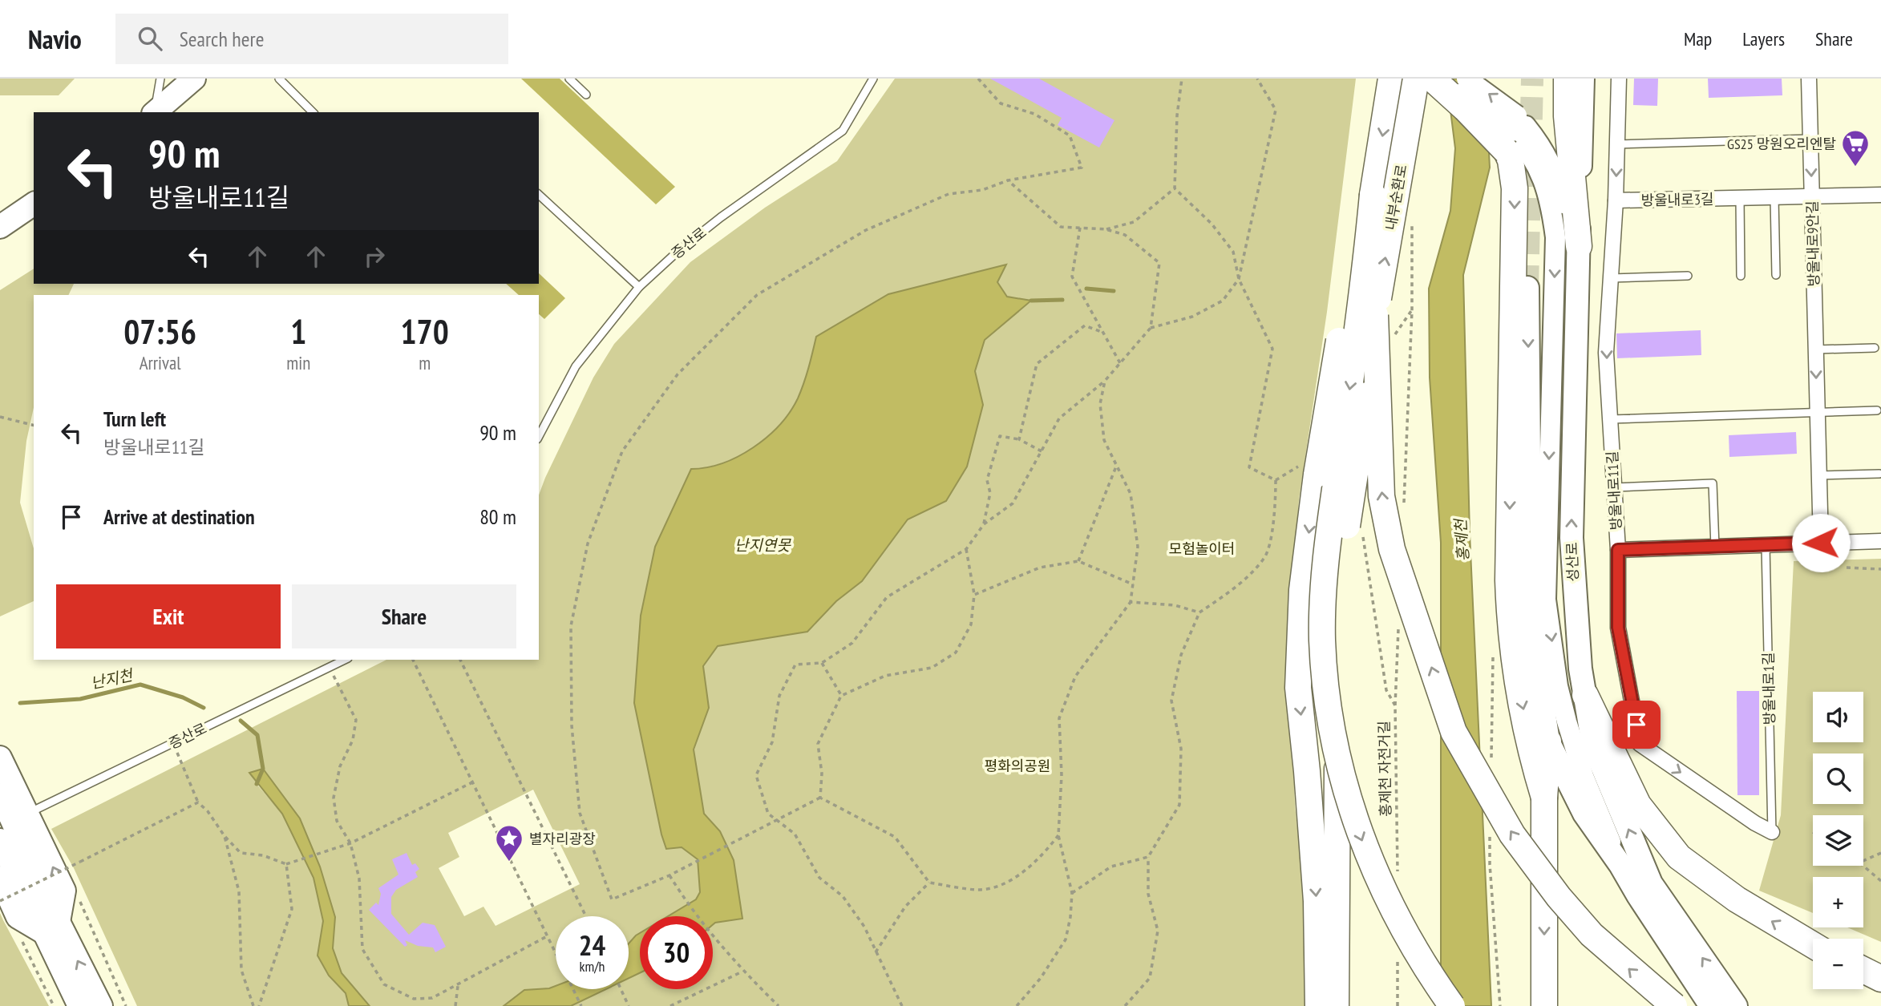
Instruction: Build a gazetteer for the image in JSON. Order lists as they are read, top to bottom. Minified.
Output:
{"streets":{"highway":["내부순환로"],"main road":["성산로"],"street":["방울내로3길","방울내로9안길","방울내로11길"],"lane":["증산로","방울내로1길"],"path":["홍제천 자전거길"]},"crossings":[["방울내로3길","방울내로9안길"],["방울내로3길","방울내로11길"],["방울내로11길","방울내로1길"]],"one_way":["방울내로11길"],"water":["홍제천","난지연못","난지천"],"parks":["모험놀이터","평화의공원"],"places":{"supermarket":["GS25 망원오리엔탈"],"place":["별자리광장"]},"page":{"header":"Navio","search":"Search here","nav":["Map","Layers","Share"],"turn":["90 m","방울내로11길"],"eta":["07:56","Arrival","1","min","170","m"],"list":[{"name":"Turn left","note":"방울내로11길","value":"90 m"},{"name":"Arrive at destination","value":"80 m"}],"buttons":["Exit","Share"],"map_buttons":["+","−"],"speed":"24 km/h","limit":"30"}}
